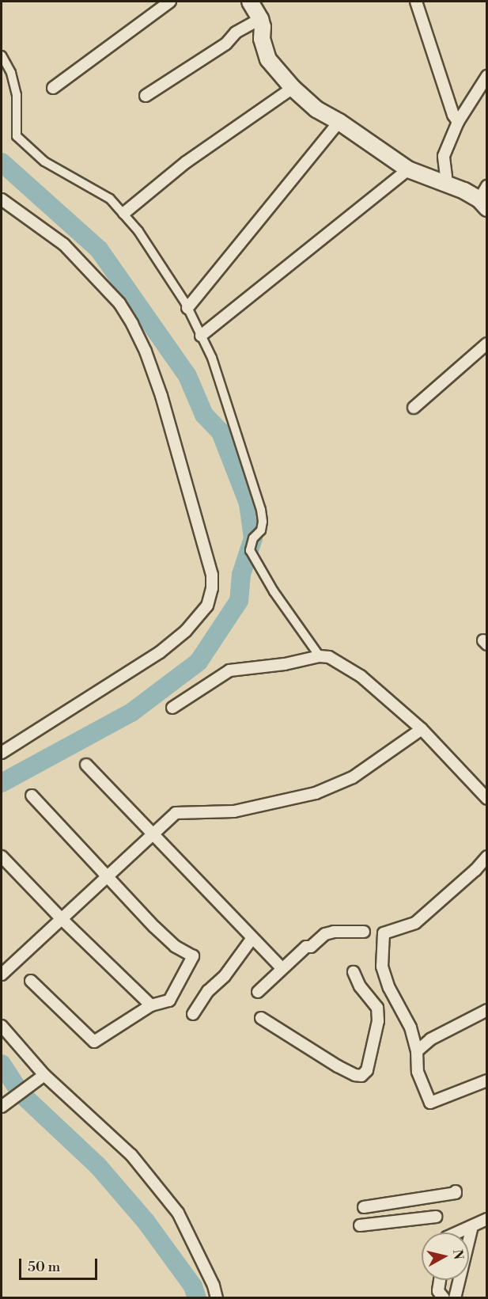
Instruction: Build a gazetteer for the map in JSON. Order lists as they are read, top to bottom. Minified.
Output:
{"scale_bar":"50 m","north":"right"}
